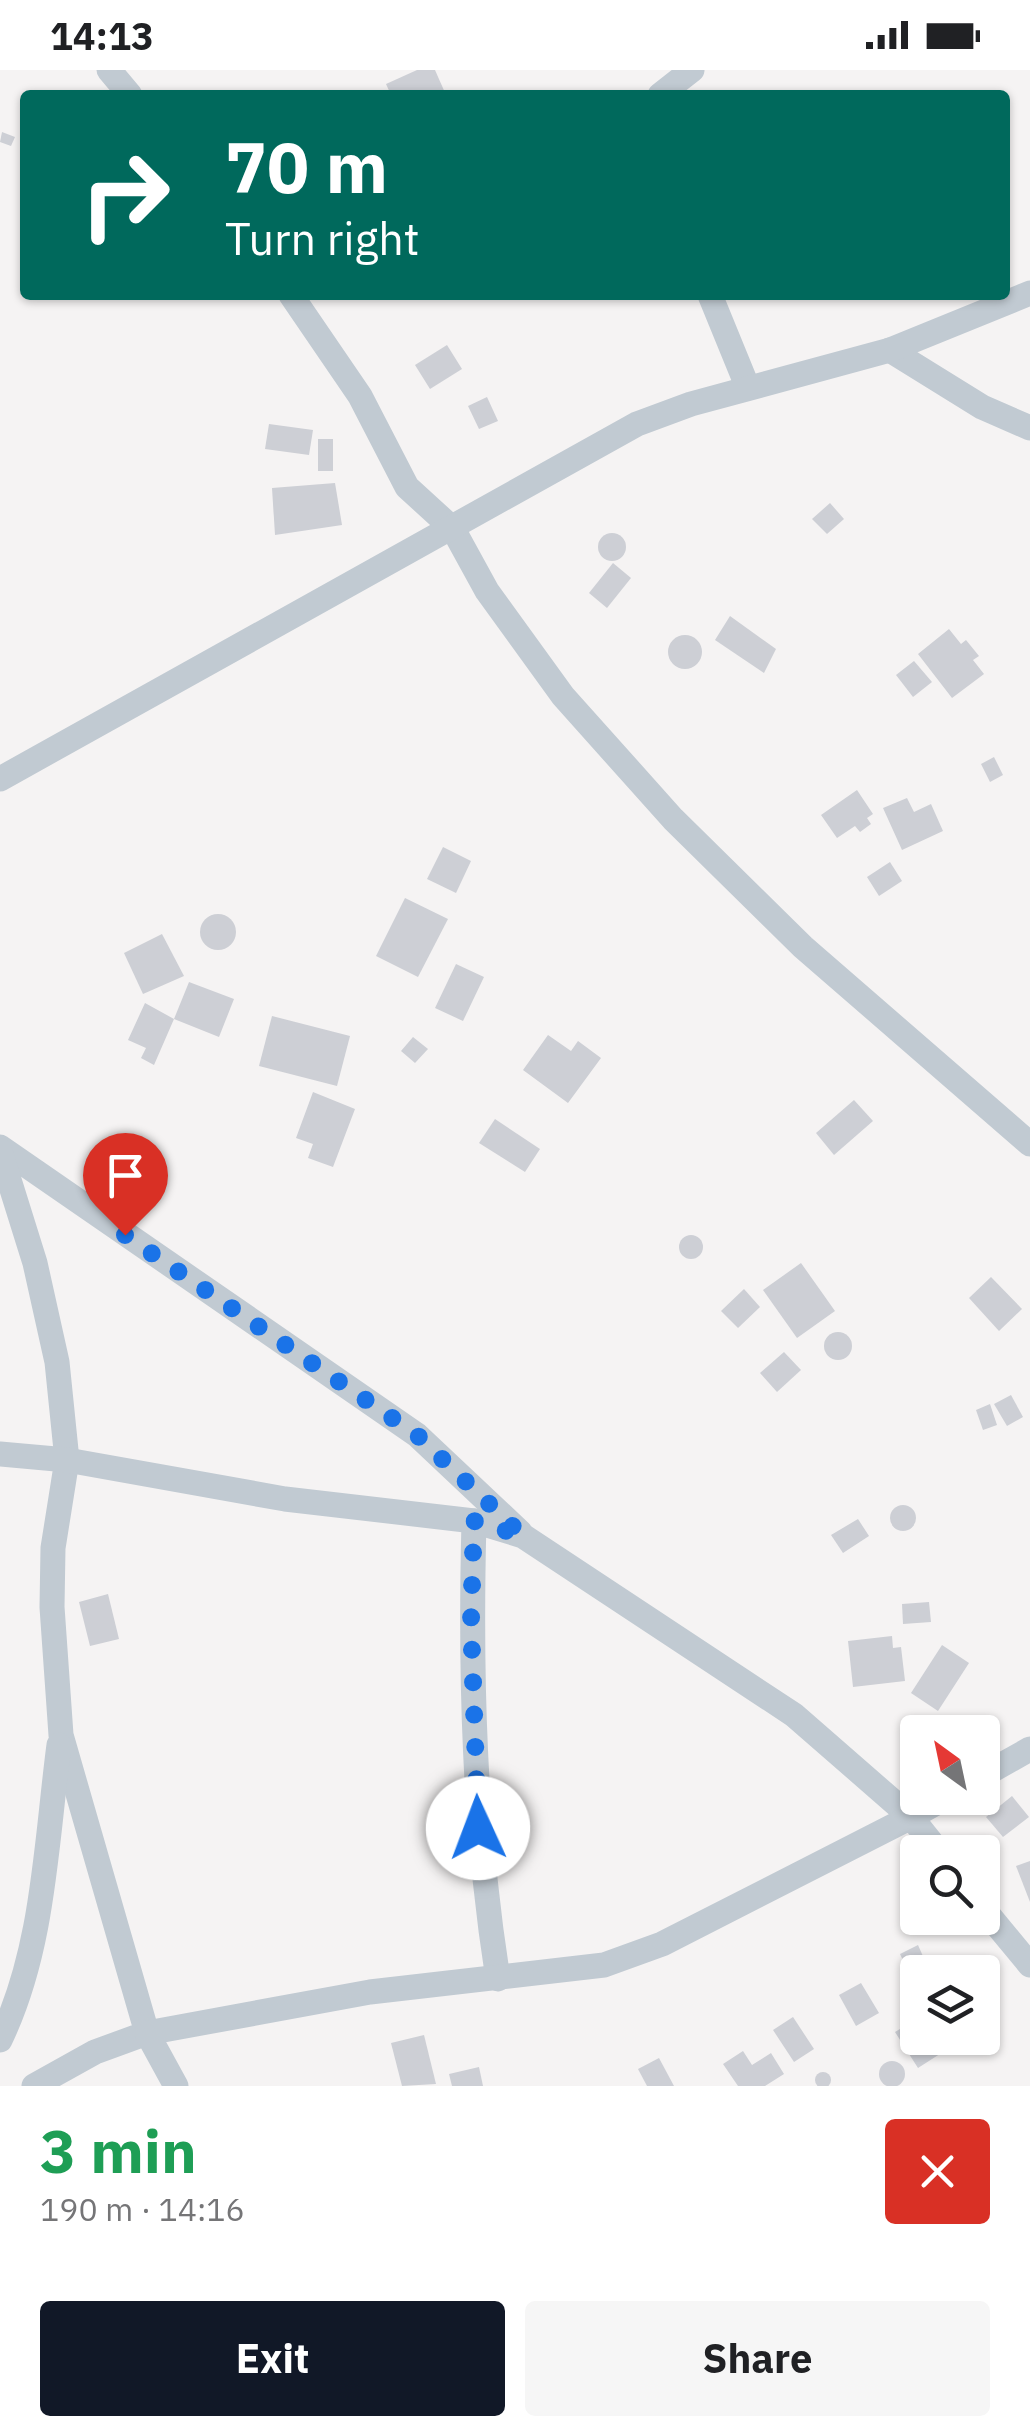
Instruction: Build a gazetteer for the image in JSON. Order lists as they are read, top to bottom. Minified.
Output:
{"north":"top left","page":{"status":"14:13","turn":["70 m","Turn right"],"heading":["3 min","190 m · 14:16"],"buttons":["Exit","Share"]}}
